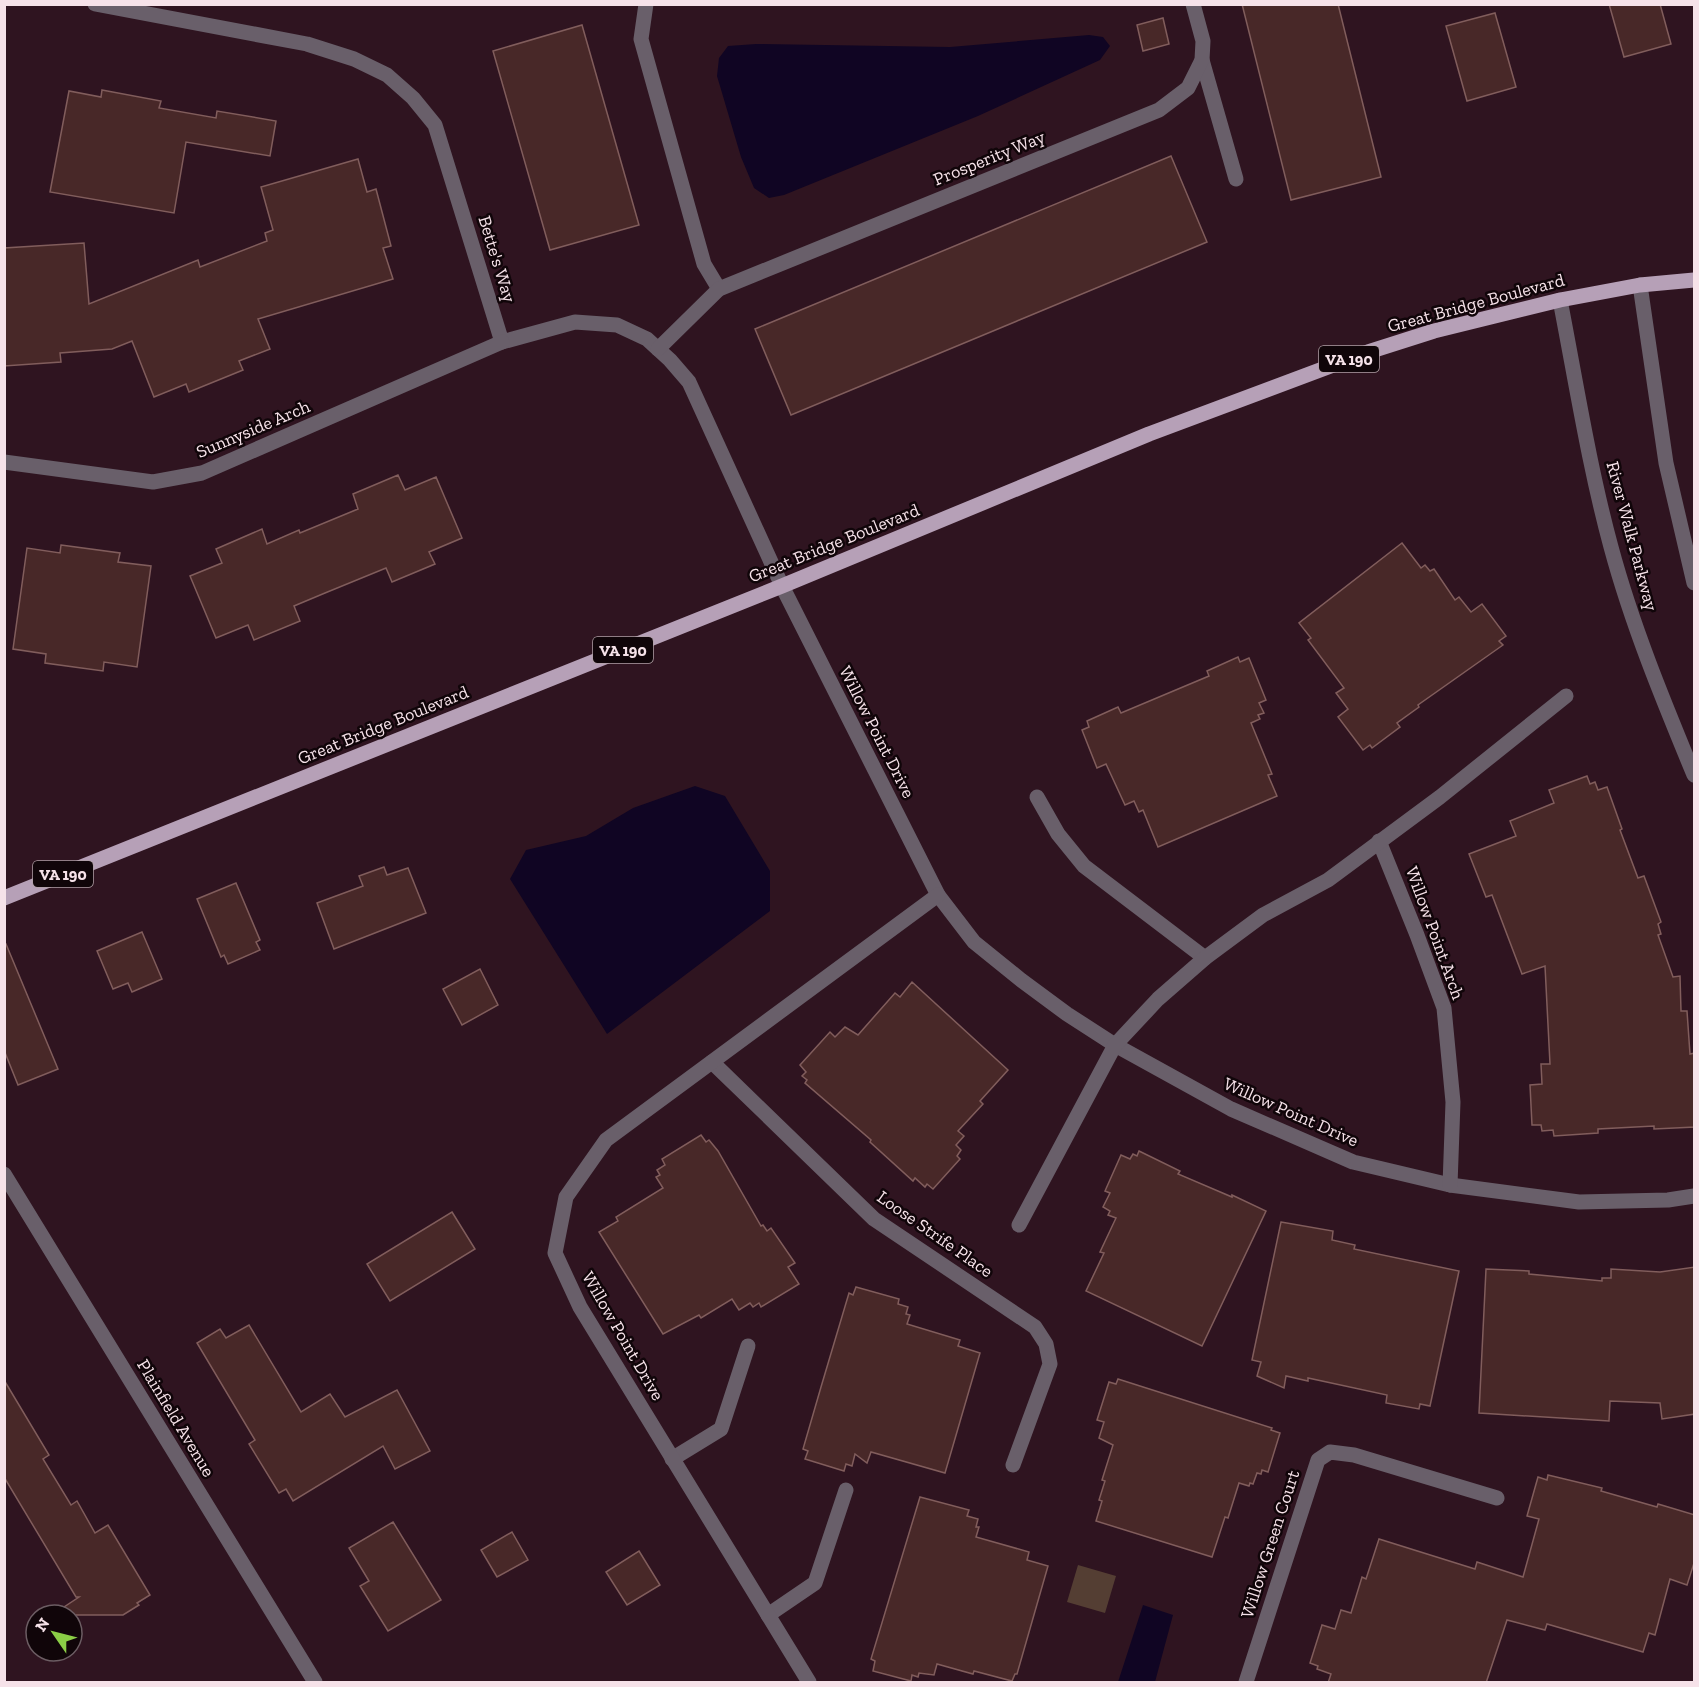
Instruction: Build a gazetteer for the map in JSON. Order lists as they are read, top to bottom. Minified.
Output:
{"streets":{"main road":["Great Bridge Boulevard","VA 190"],"street":["Prosperity Way","Bette's Way","Sunnyside Arch","River Walk Parkway","Willow Point Drive","Willow Point Arch","Loose Strife Place","Plainfield Avenue","Willow Green Court"]},"crossings":[["Bette's Way","Sunnyside Arch"],["Great Bridge Boulevard","River Walk Parkway"],["Great Bridge Boulevard","Willow Point Drive"],["Willow Point Drive","Willow Point Arch"],["Willow Point Drive","Loose Strife Place"]],"north":"top left"}
